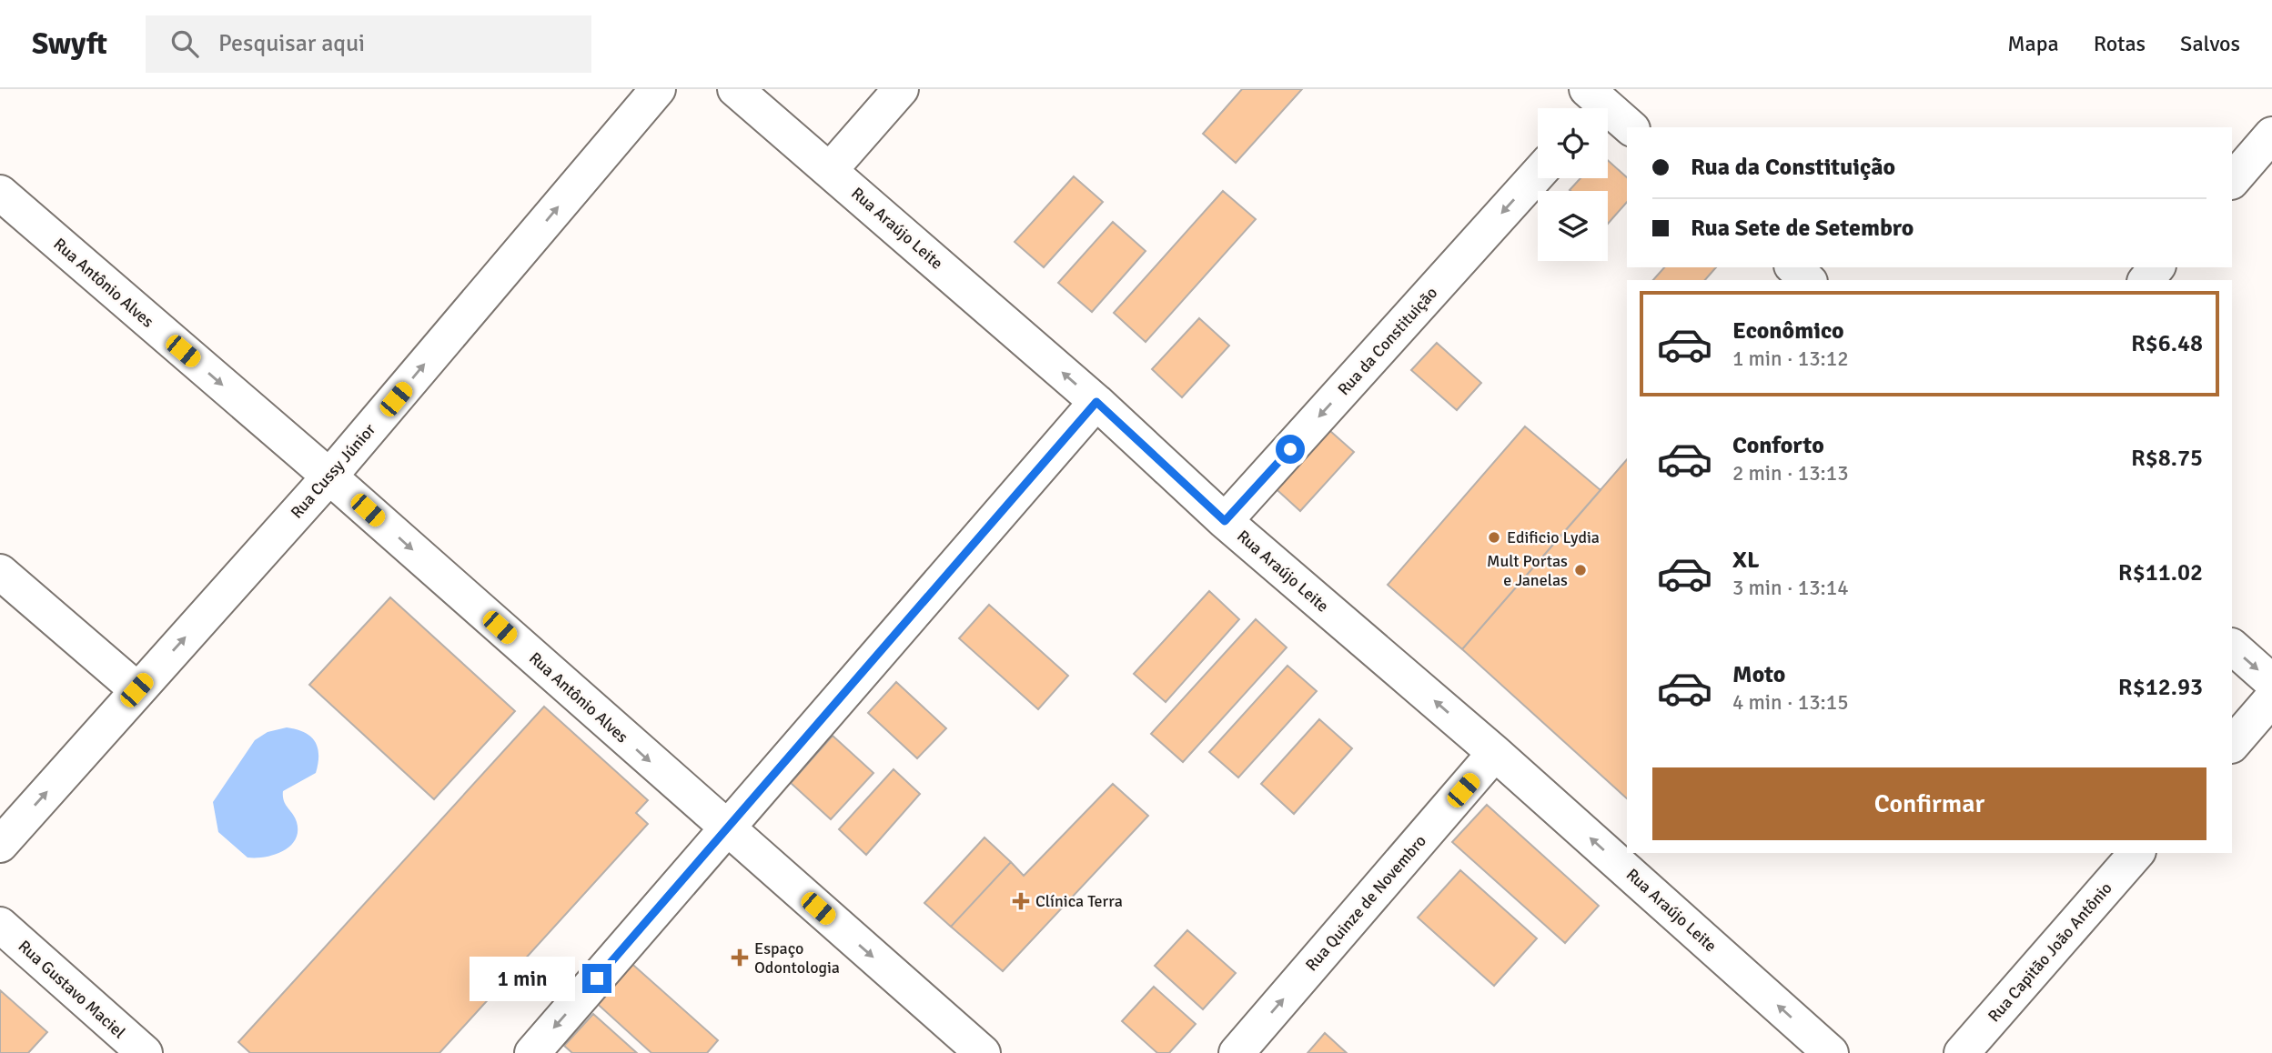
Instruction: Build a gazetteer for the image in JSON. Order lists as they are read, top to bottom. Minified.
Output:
{"streets":{"street":["Rua Araújo Leite","Rua Antônio Alves","Rua da Constituição","Rua Cussy Júnior","Rua Quinze de Novembro","Rua Capitão João Antônio","Rua Gustavo Maciel"]},"crossings":[["Rua Araújo Leite","Rua da Constituição"],["Rua Araújo Leite","Rua Quinze de Novembro"],["Rua Antônio Alves","Rua Cussy Júnior"]],"one_way":["Rua Araújo Leite","Rua Antônio Alves","Rua da Constituição","Rua Cussy Júnior","Rua Quinze de Novembro"],"places":{"other":["Edificio Lydia","Mult Portas e Janelas"],"health":["Clínica Terra","Espaço Odontologia"]},"page":{"header":"Swyft","search":"Pesquisar aqui","nav":["Mapa","Rotas","Salvos"],"banner":["Rua da Constituição","Rua Sete de Setembro"],"list":[{"name":"Econômico","note":"1 min · 13:12","value":"R$6.48"},{"name":"Conforto","note":"2 min · 13:13","value":"R$8.75"},{"name":"XL","note":"3 min · 13:14","value":"R$11.02"},{"name":"Moto","note":"4 min · 13:15","value":"R$12.93"}],"buttons":"Confirmar","bubble":"1 min"}}
